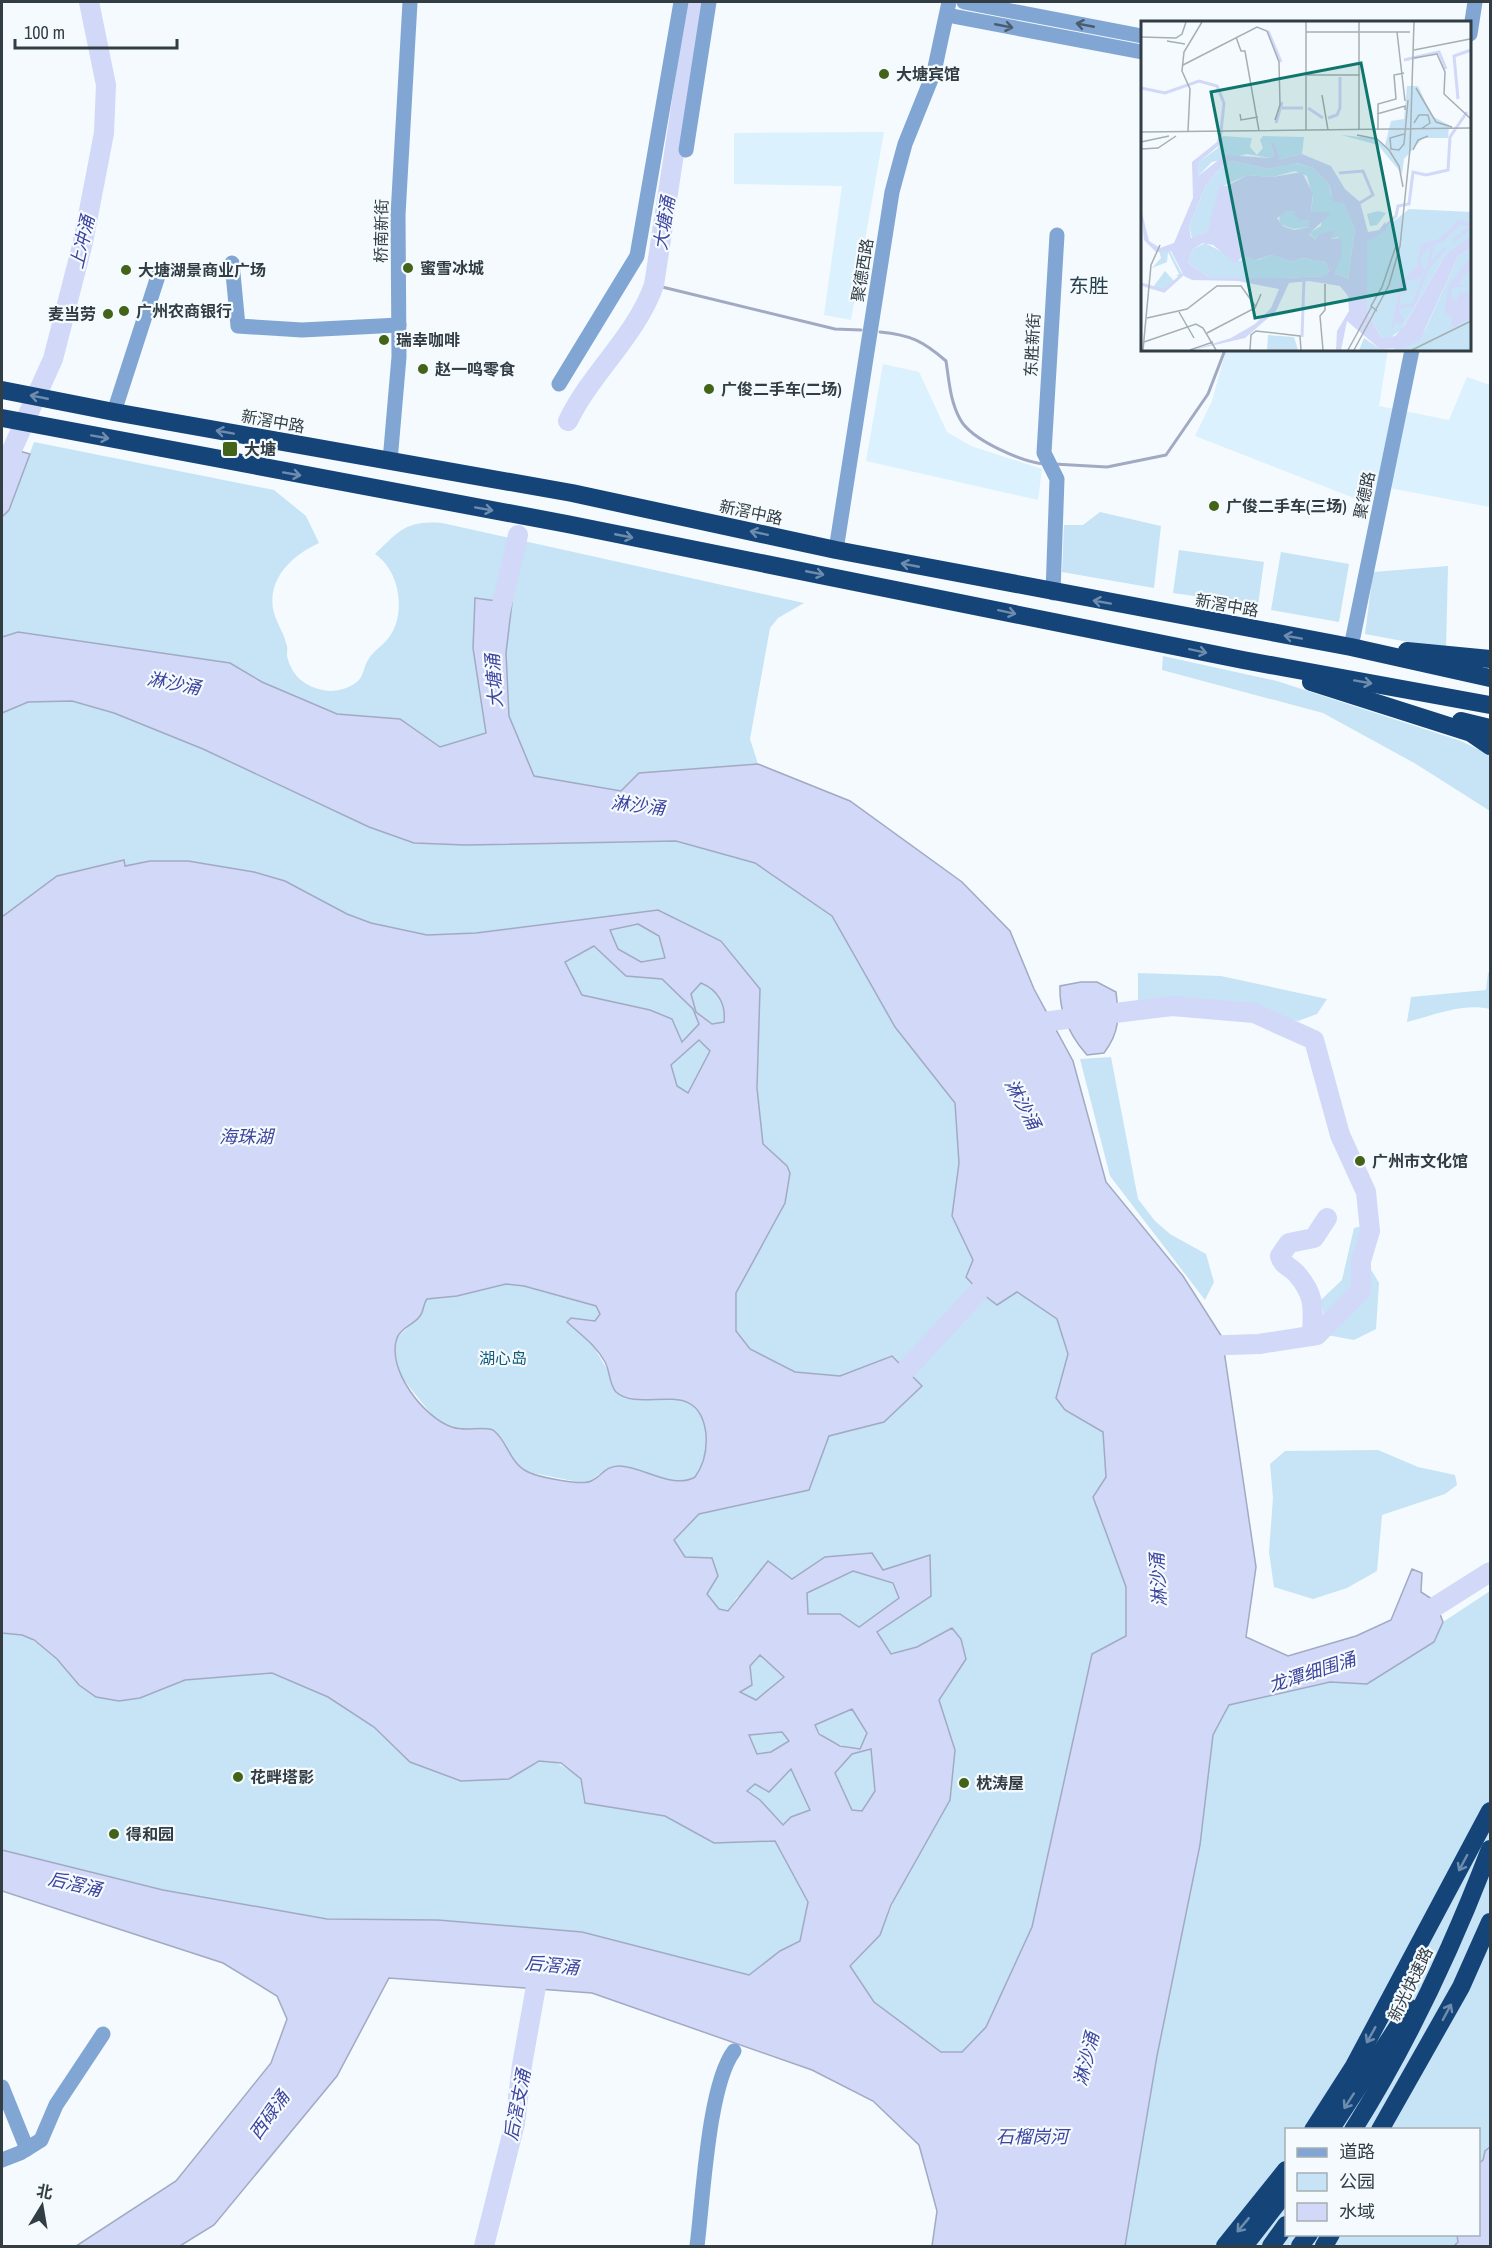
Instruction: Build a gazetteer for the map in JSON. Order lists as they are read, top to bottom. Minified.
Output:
{"streets":{"highway":["新滘中路","新光快速路"],"street":["桥南新街","聚德西路","东胜新街","聚德路"]},"crossings":[["桥南新街","新滘中路"],["聚德西路","新滘中路"],["东胜新街","新滘中路"],["新滘中路","聚德路"]],"districts":["东胜"],"water":["大塘涌","上冲涌","淋沙涌","海珠湖","龙潭细围涌","后滘涌","后滘支涌","西碌涌","石榴岗河"],"parks":["湖心岛"],"places":{"other":["大塘宾馆","蜜雪冰城","大塘湖景商业广场","广州农商银行","麦当劳","瑞幸咖啡","赵一鸣零食","广俊二手车(二场)","广俊二手车(三场)","广州市文化馆","花畔塔影","枕涛屋","得和园"],"transit":["大塘"]},"legend":["道路","公园","水域"],"scale_bar":"100 m","north":"top"}
